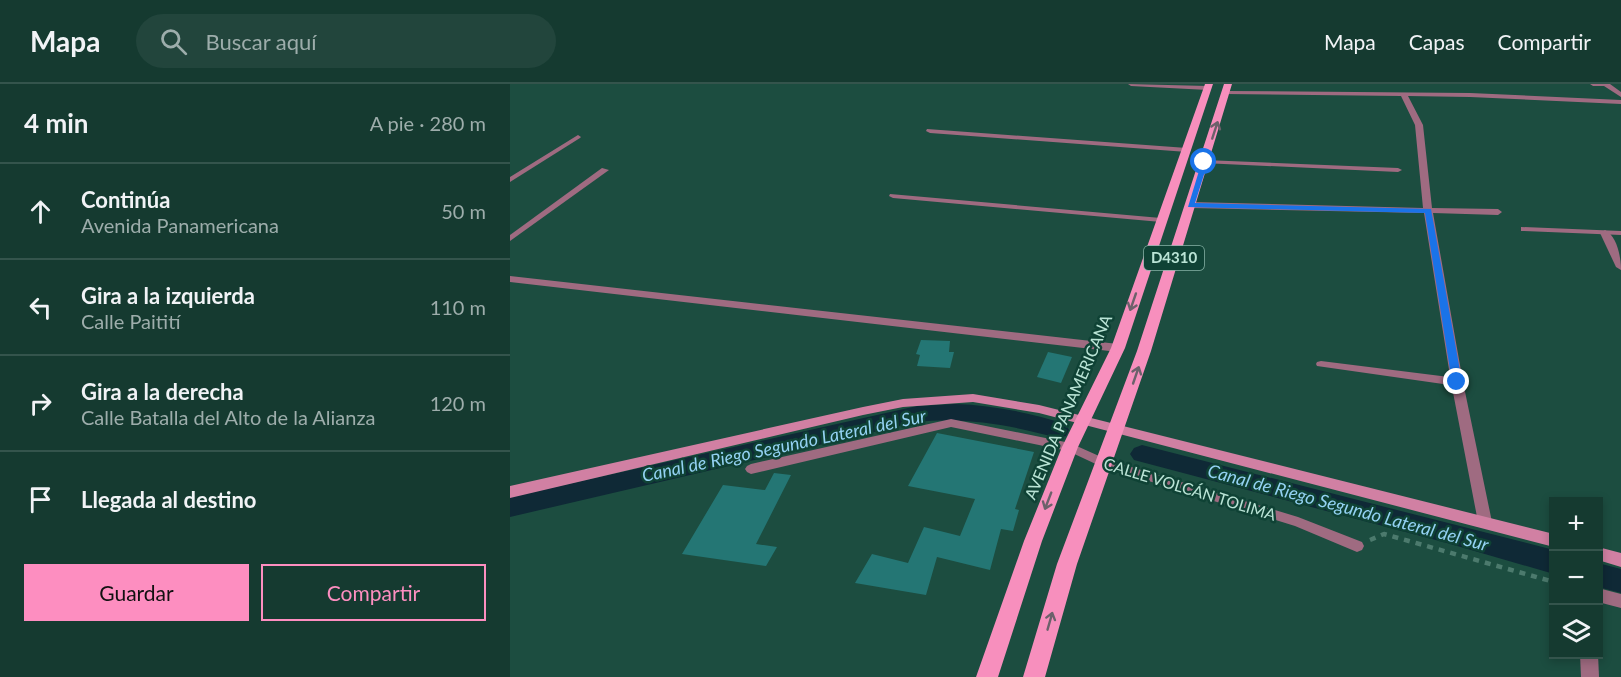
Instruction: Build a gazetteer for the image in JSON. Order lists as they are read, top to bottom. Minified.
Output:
{"streets":{"main road":["D4310","AVENIDA PANAMERICANA"],"lane":["CALLE VOLCÁN TOLIMA"]},"crossings":[["D4310","CALLE VOLCÁN TOLIMA"],["AVENIDA PANAMERICANA","CALLE VOLCÁN TOLIMA"]],"water":["Canal de Riego Segundo Lateral del Sur"],"page":{"header":"Mapa","search":"Buscar aquí","nav":["Mapa","Capas","Compartir"],"heading":["4 min","A pie · 280 m"],"list":[["Continúa","Avenida Panamericana","50 m"],["Gira a la izquierda","Calle Paitití","110 m"],["Gira a la derecha","Calle Batalla del Alto de la Alianza","120 m"],"Llegada al destino"],"map_buttons":["+","−"],"buttons":["Guardar","Compartir"]}}
